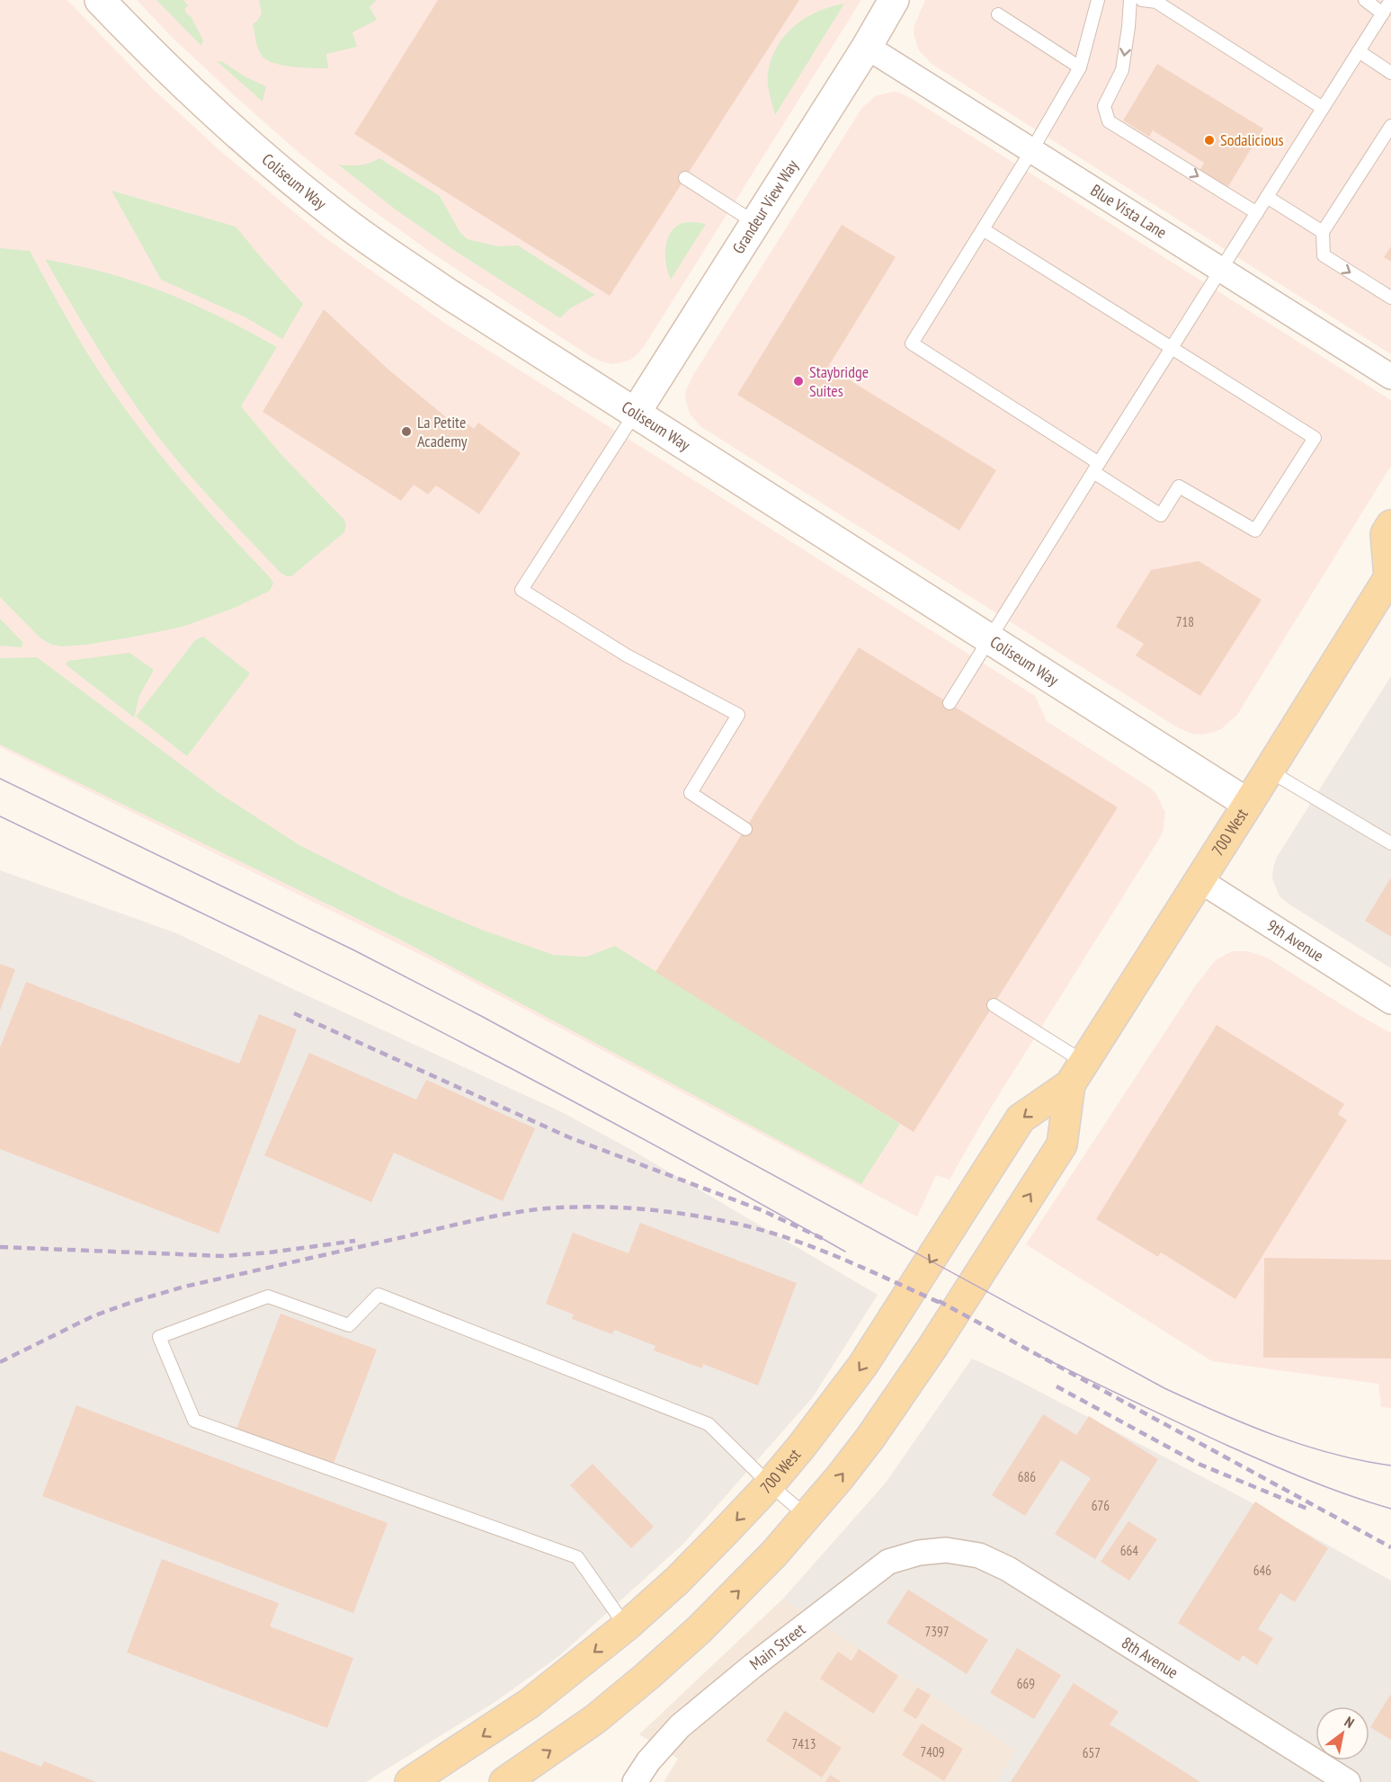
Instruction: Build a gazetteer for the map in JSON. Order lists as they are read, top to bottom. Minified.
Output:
{"streets":{"main road":["700 West"],"street":["Coliseum Way","Grandeur View Way","Blue Vista Lane","9th Avenue","Main Street","8th Avenue"]},"crossings":[["Coliseum Way","Grandeur View Way"],["Coliseum Way","700 West"],["Grandeur View Way","Blue Vista Lane"],["700 West","9th Avenue"],["Main Street","8th Avenue"]],"places":["Sodalicious","Staybridge Suites","La Petite Academy"],"house_numbers":["718","686","676","664","646","7397","669","7413","7409","657"],"north":"top right"}
